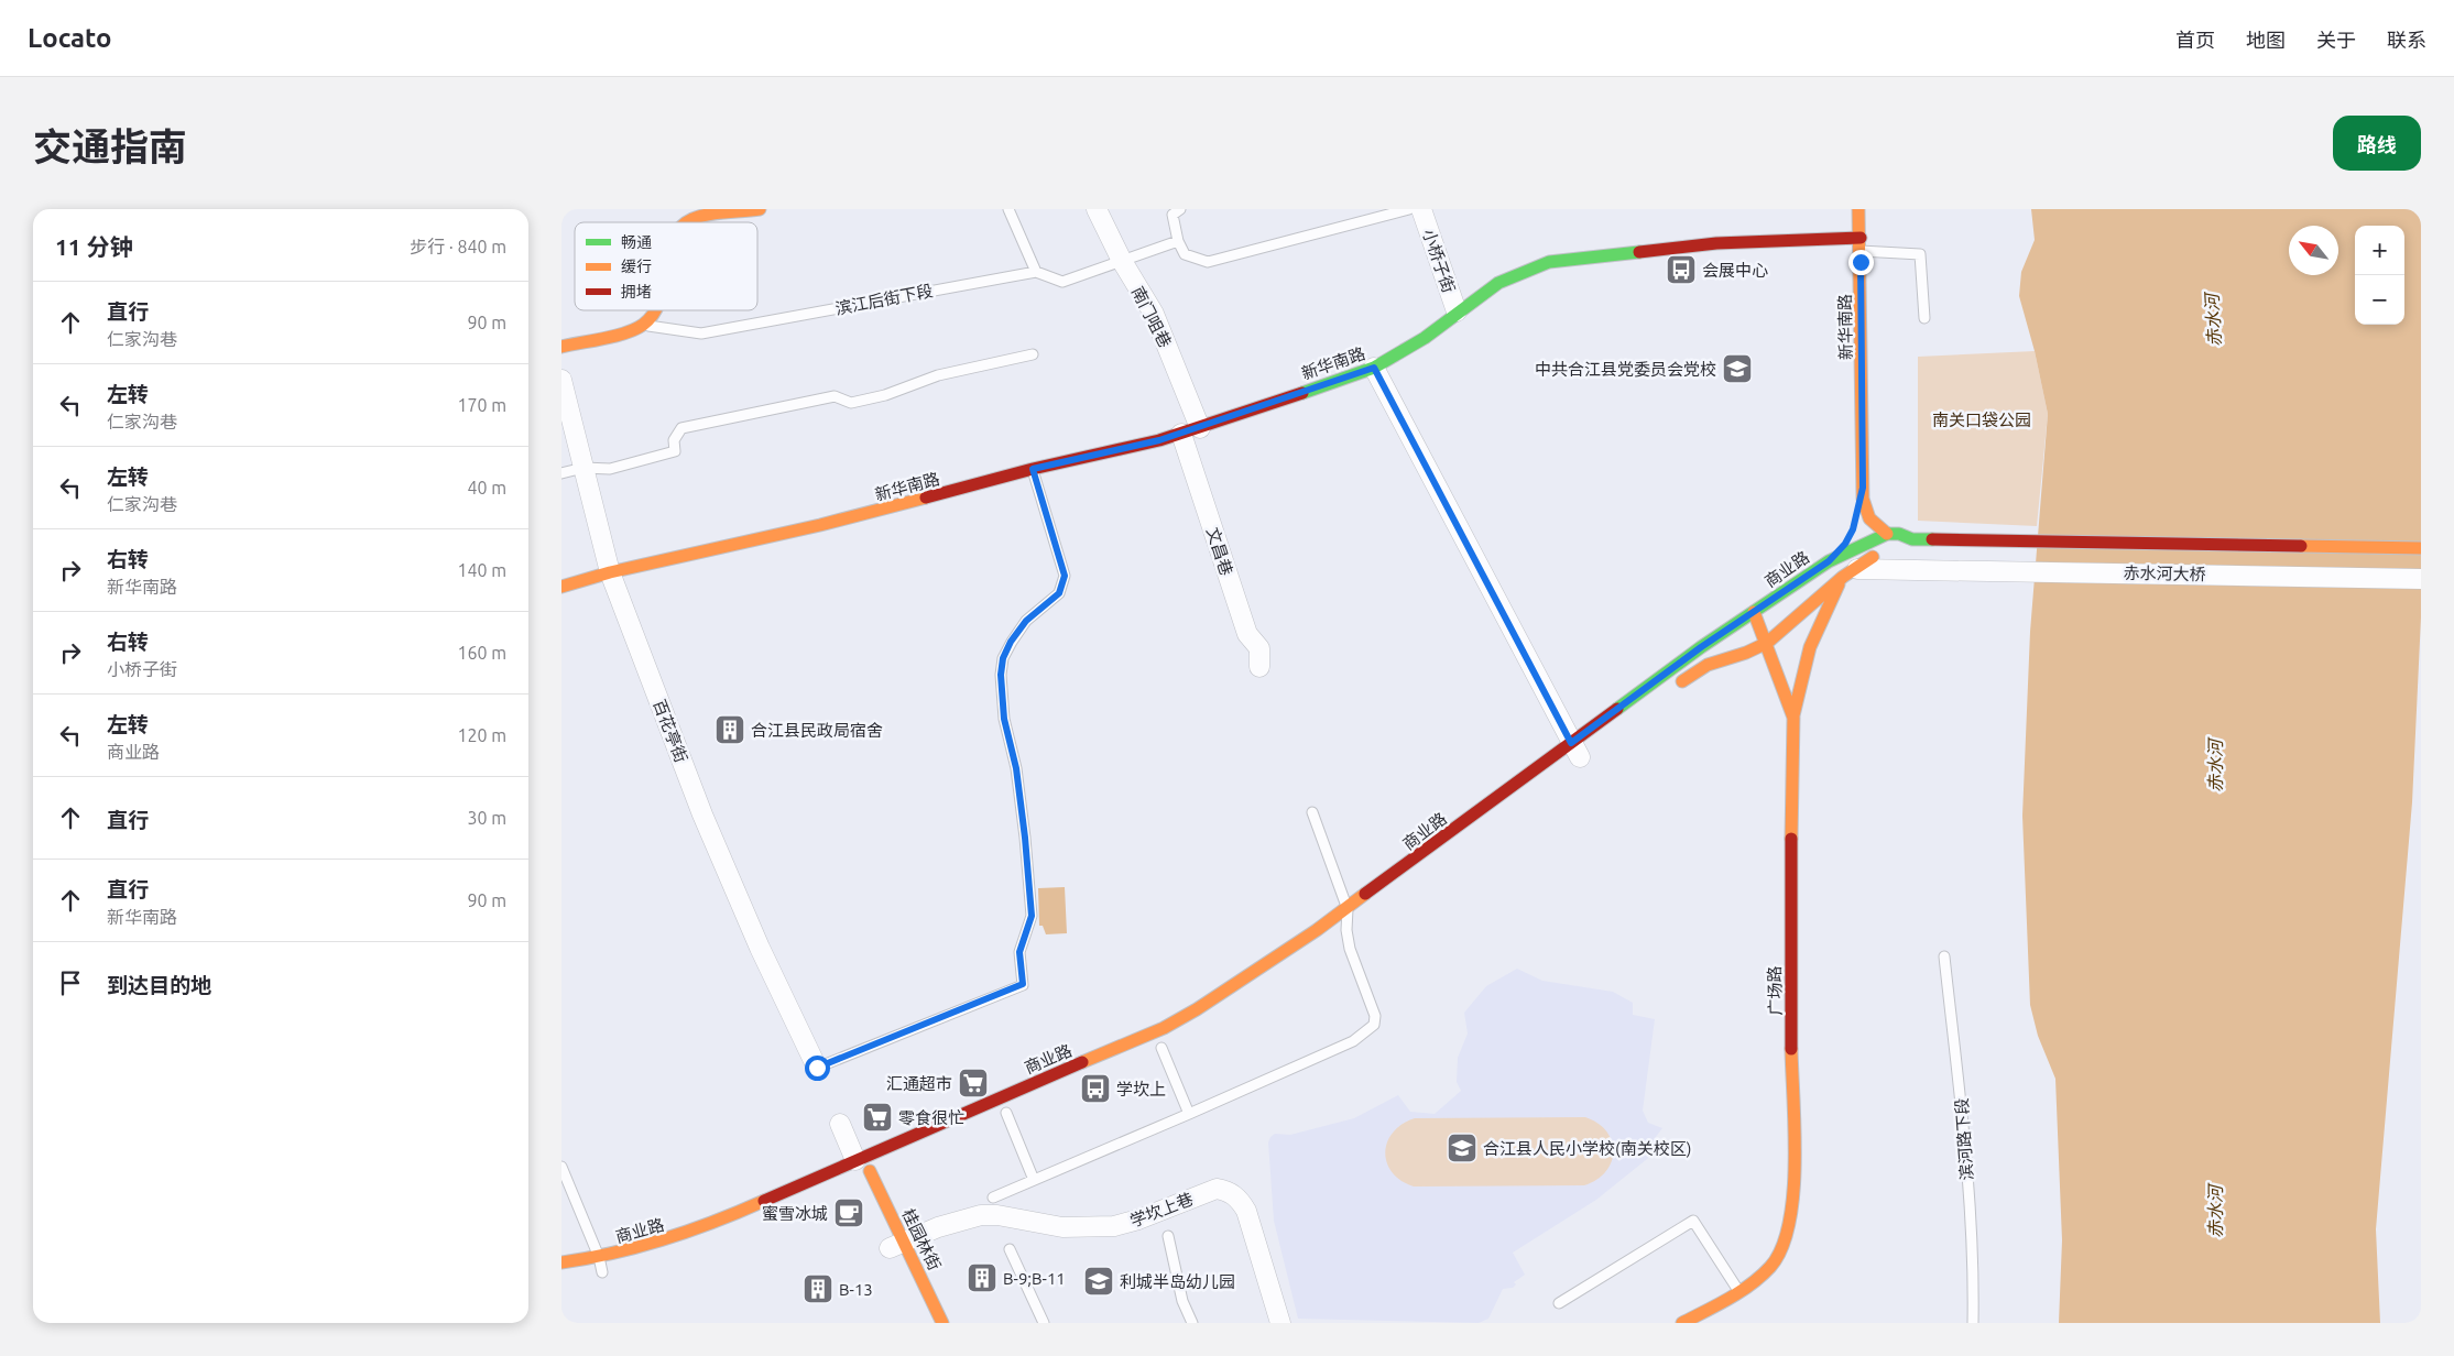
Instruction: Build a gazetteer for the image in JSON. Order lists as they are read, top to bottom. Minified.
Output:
{"streets":{"main road":["新华南路","商业路","赤水河大桥","广场路","桂园林街"],"street":["小桥子街","南门咀巷","文昌巷","百花亭街","学坎上巷"],"lane":["滨江后街下段","滨河路下段"]},"crossings":[["小桥子街","新华南路"],["南门咀巷","新华南路"],["新华南路","文昌巷"],["新华南路","百花亭街"],["商业路","广场路"],["商业路","桂园林街"],["学坎上巷","桂园林街"]],"water":["赤水河"],"parks":["南关口袋公园"],"places":{"bus stop":["会展中心","学坎上"],"school or university":["中共合江县党委员会党校","合江县人民小学校(南关校区)","利城半岛幼儿园"],"building":["合江县民政局宿舍","B-9;B-11","B-13"],"supermarket":["汇通超市","零食很忙"],"cafe":["蜜雪冰城"]},"legend":["畅通","缓行","拥堵"],"north":"top left","page":{"header":"Locato","nav":["首页","地图","关于","联系"],"title":"交通指南","buttons":"路线","heading":["11 分钟","步行 · 840 m"],"map_buttons":["+","−"],"list":[["直行","仁家沟巷","90 m"],["左转","仁家沟巷","170 m"],["左转","仁家沟巷","40 m"],["右转","新华南路","140 m"],["右转","小桥子街","160 m"],["左转","商业路","120 m"],["直行","30 m"],["直行","新华南路","90 m"],"到达目的地"]}}
